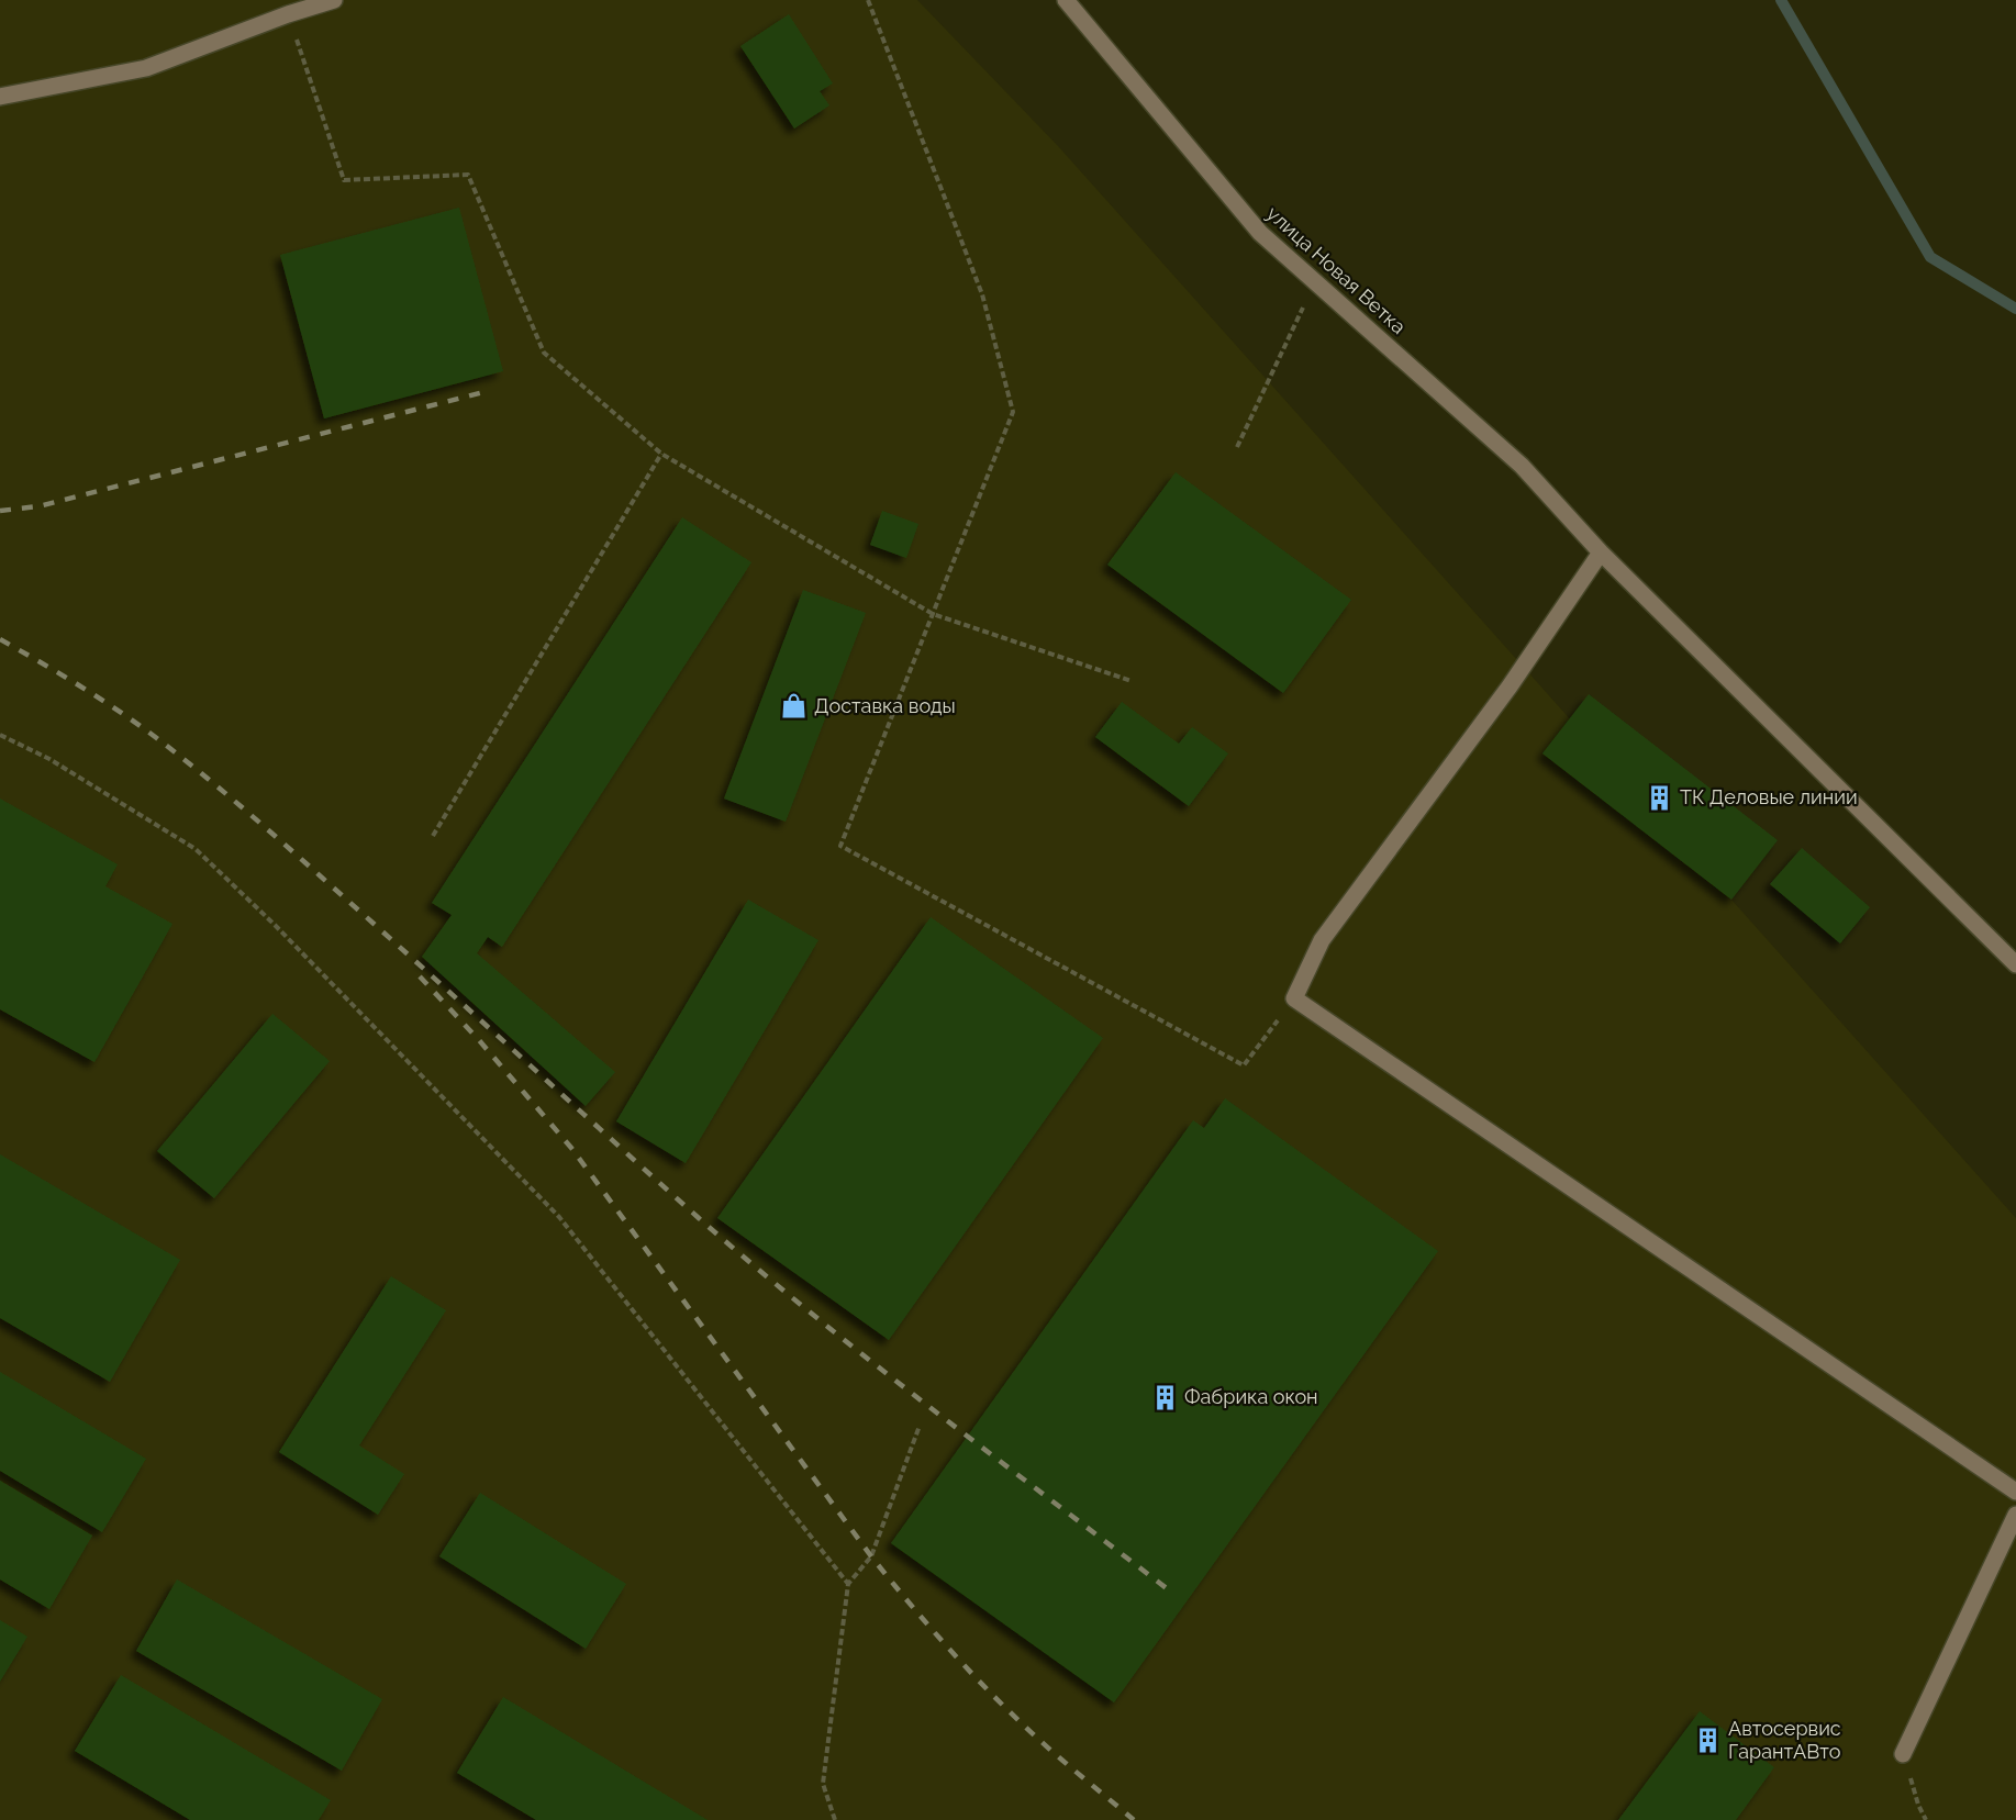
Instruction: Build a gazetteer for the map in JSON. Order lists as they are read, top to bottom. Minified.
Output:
{"streets":{"street":["улица Новая Ветка"]},"places":{"shop":["Доставка воды"],"building":["ТК Деловые линии","Фабрика окон","Автосервис ГарантАВто"]}}
